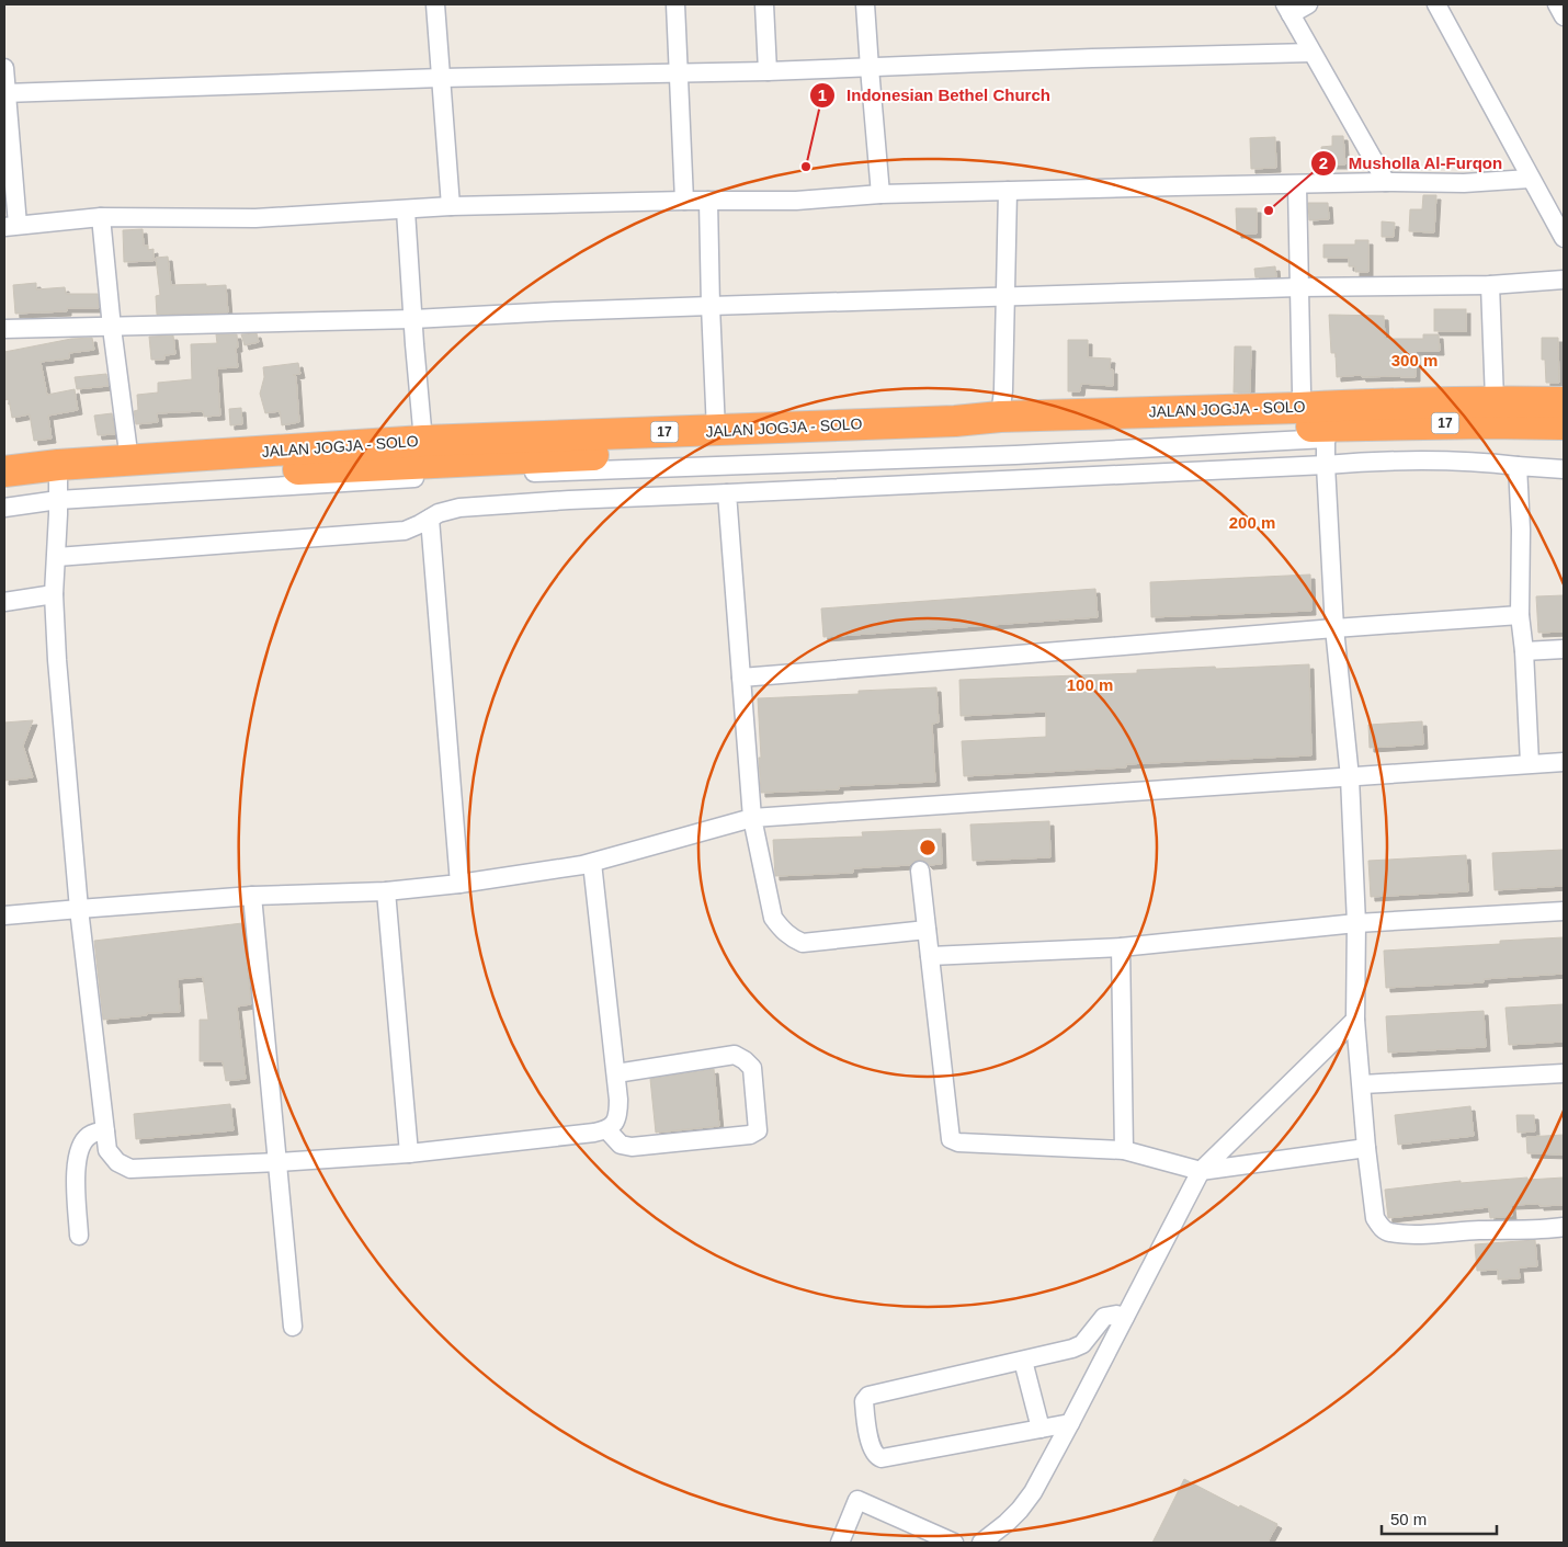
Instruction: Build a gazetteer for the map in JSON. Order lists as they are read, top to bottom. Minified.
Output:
{"streets":{"highway":["JALAN JOGJA - SOLO","17"]},"places":["Indonesian Bethel Church","Musholla Al-Furqon"],"scale_bar":"50 m","rings":["300 m","200 m","100 m"]}
